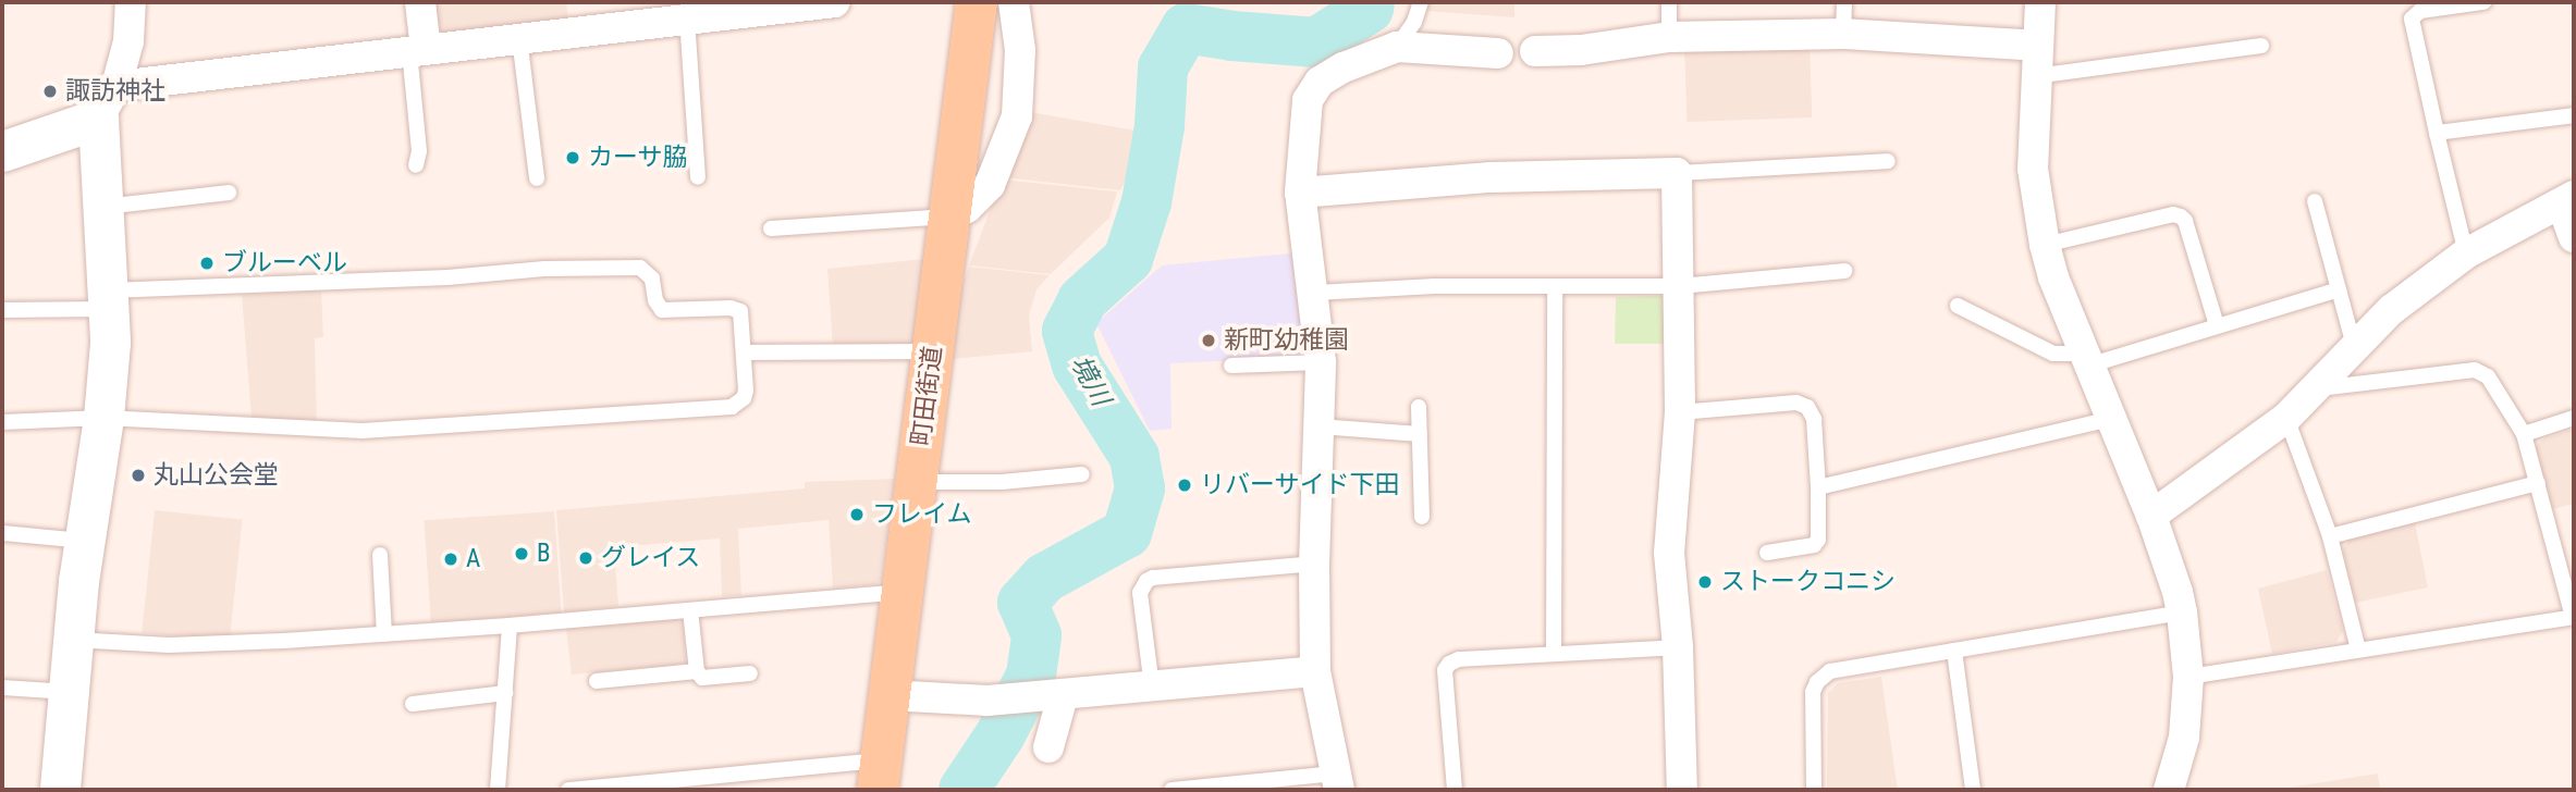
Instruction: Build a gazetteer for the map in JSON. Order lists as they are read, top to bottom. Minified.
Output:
{"streets":{"main road":["町田街道"]},"water":["境川"],"places":["諏訪神社","カーサ脇","ブルーベル","新町幼稚園","丸山公会堂","リバーサイド下田","フレイム","B","グレイス","A","ストークコニシ"]}
